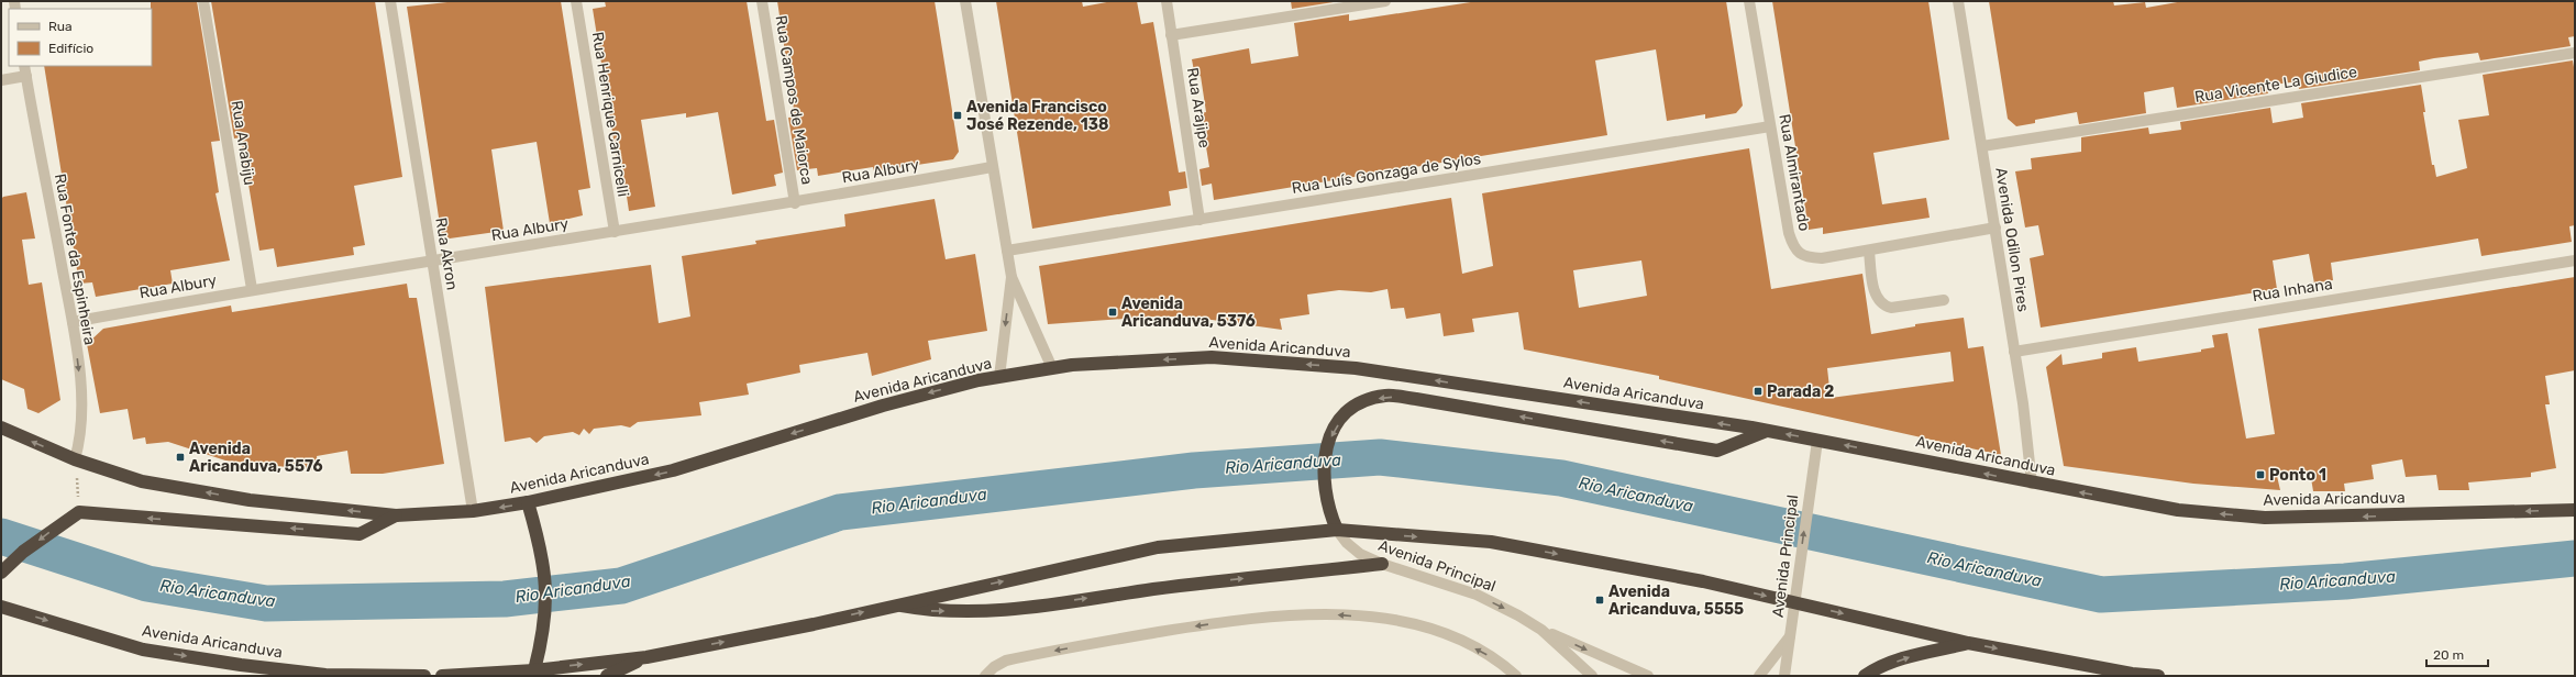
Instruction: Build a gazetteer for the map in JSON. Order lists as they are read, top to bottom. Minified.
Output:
{"streets":{"highway":["Avenida Aricanduva"],"street":["Rua Vicente La Giudice","Rua Campos de Maiorca","Rua Arajipe","Rua Henrique Carnicelli","Rua Anabiju","Rua Albury","Rua Almirantado","Rua Luís Gonzaga de Sylos","Avenida Odilon Pires","Rua Akron","Rua Fonte da Espinheira","Rua Inhana","Avenida Principal"]},"crossings":[["Rua Vicente La Giudice","Avenida Odilon Pires"],["Rua Campos de Maiorca","Rua Albury"],["Rua Arajipe","Rua Luís Gonzaga de Sylos"],["Rua Henrique Carnicelli","Rua Albury"],["Rua Anabiju","Rua Albury"],["Rua Albury","Rua Akron"],["Rua Albury","Rua Fonte da Espinheira"],["Rua Almirantado","Rua Luís Gonzaga de Sylos"],["Rua Almirantado","Avenida Odilon Pires"],["Avenida Odilon Pires","Rua Inhana"],["Avenida Odilon Pires","Avenida Aricanduva"],["Rua Akron","Avenida Aricanduva"],["Rua Fonte da Espinheira","Avenida Aricanduva"],["Avenida Aricanduva","Avenida Principal"]],"water":["Rio Aricanduva"],"places":{"transit":["Avenida Francisco José Rezende, 138","Avenida Aricanduva, 5376","Parada 2","Avenida Aricanduva, 5576","Ponto 1","Avenida Aricanduva, 5555"]},"legend":["Rua","Edifício"],"scale_bar":"20 m"}
